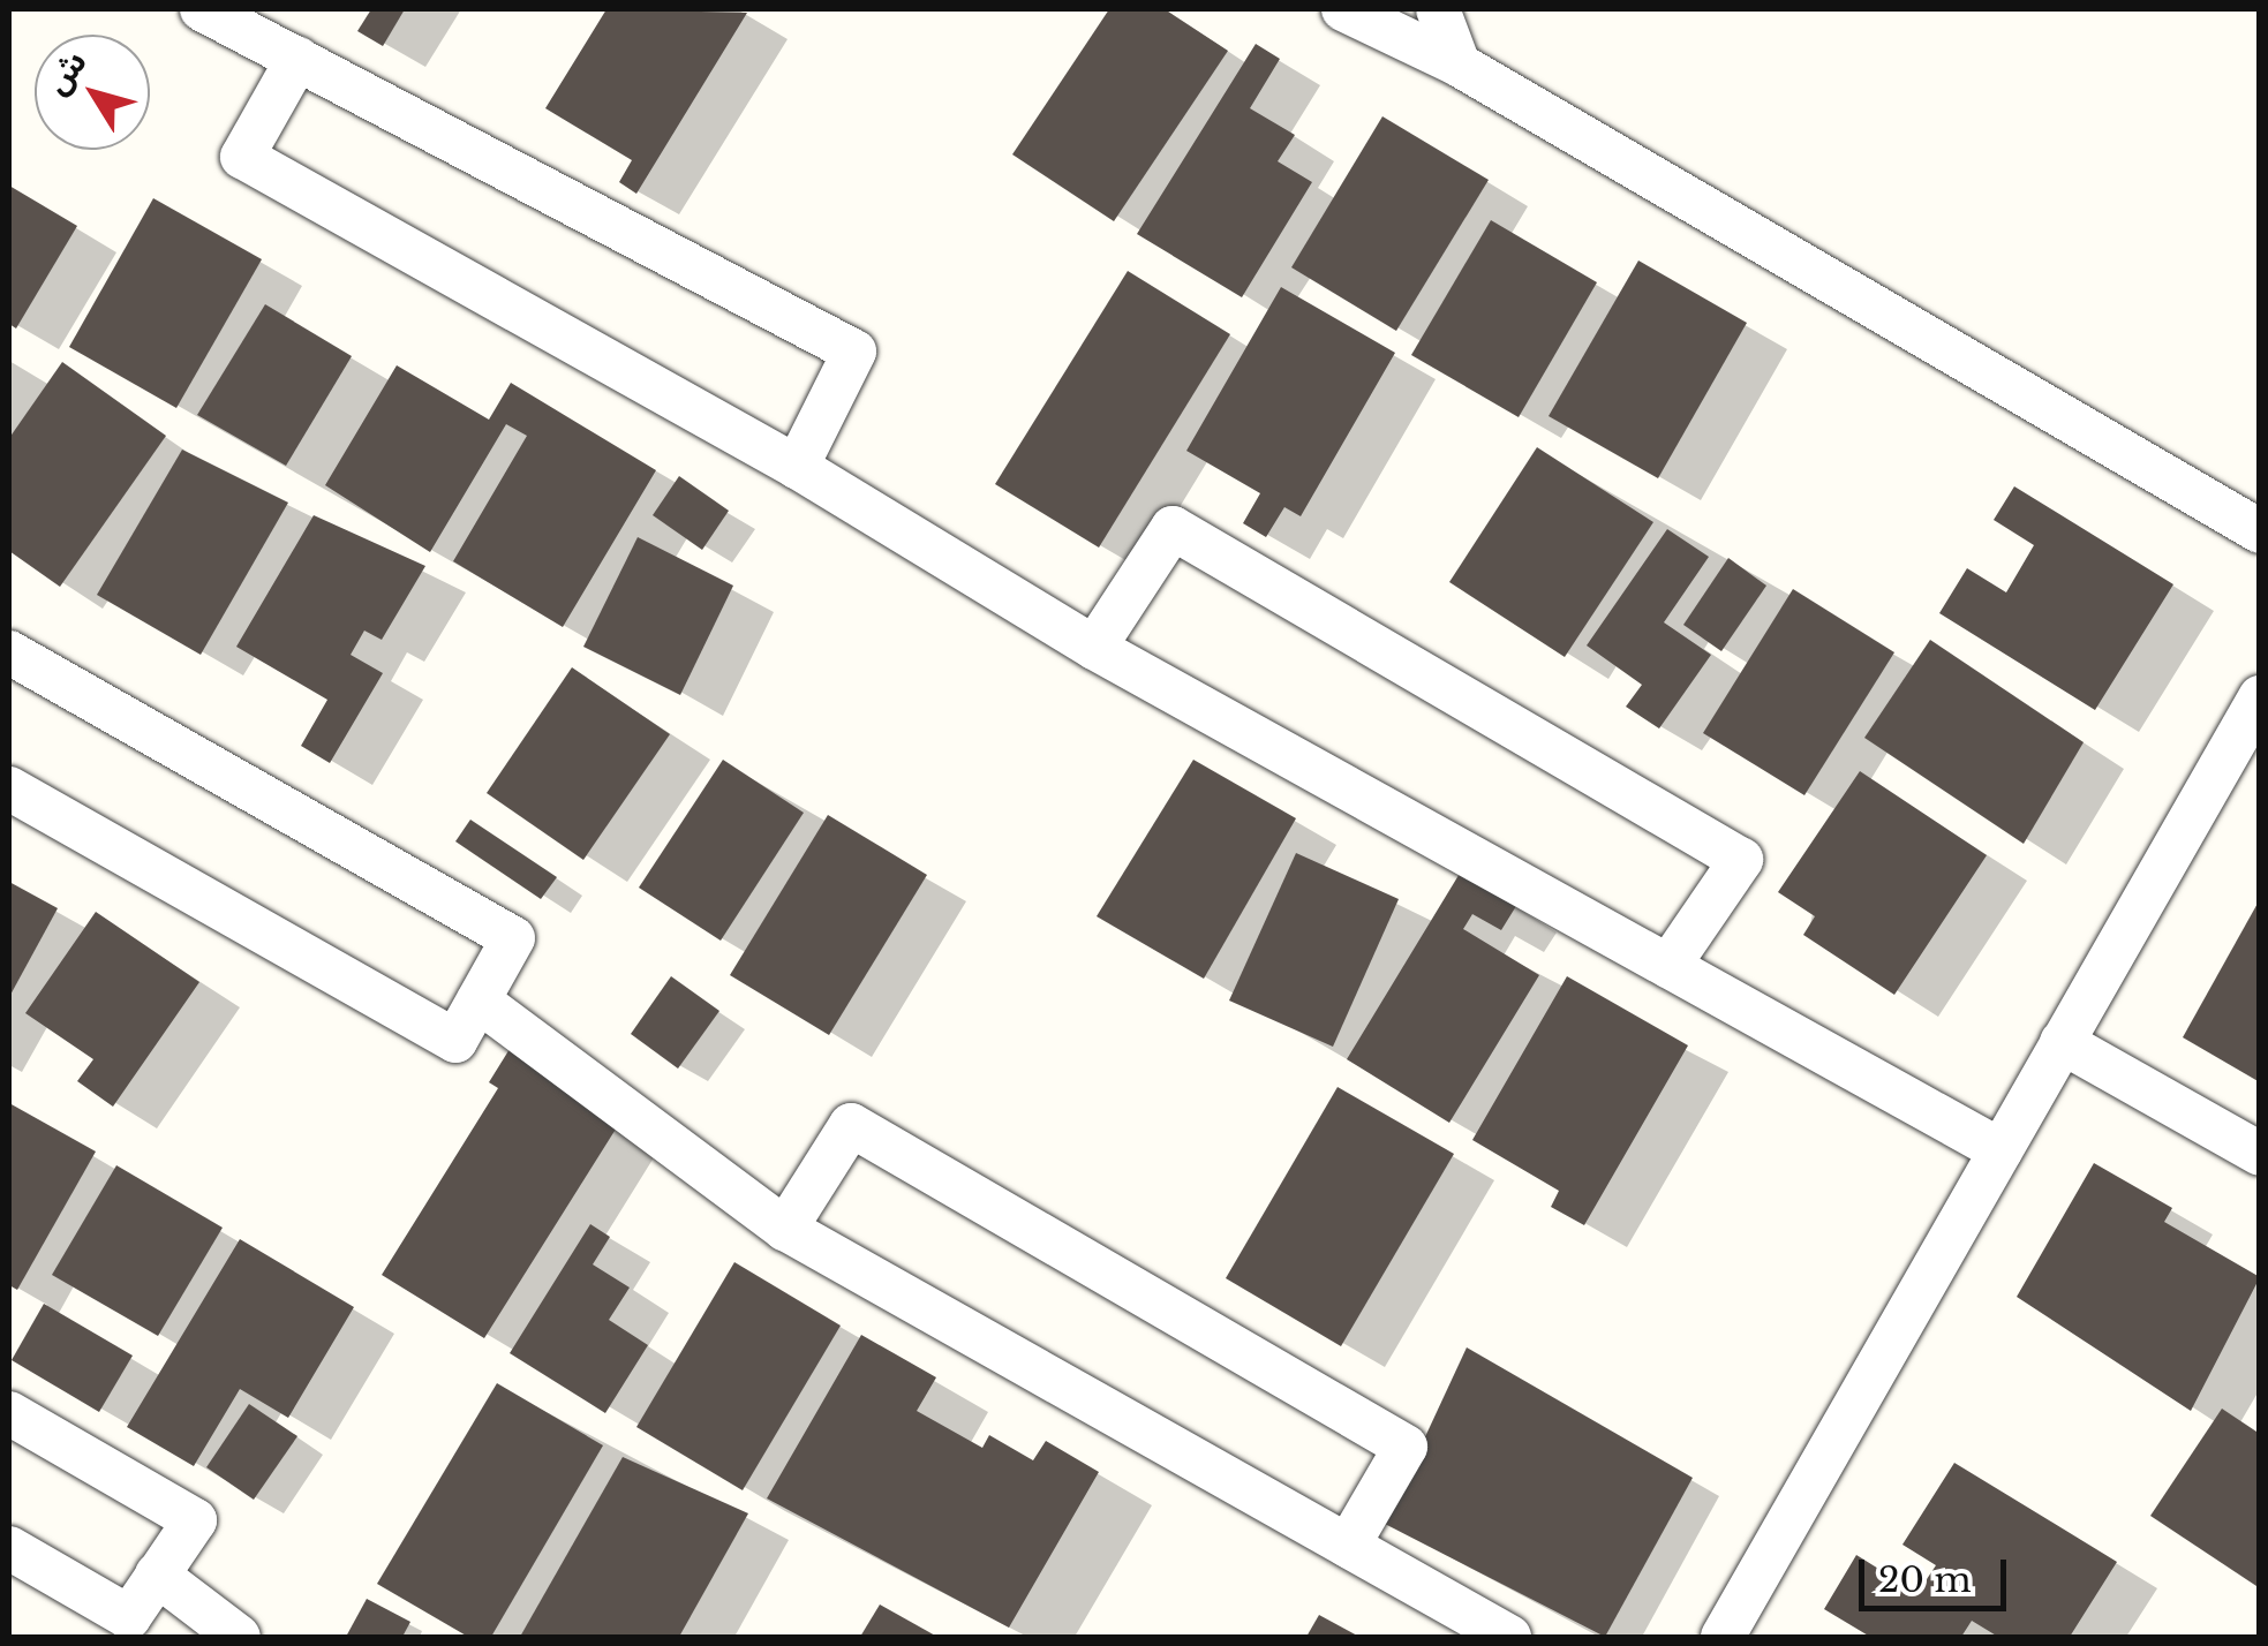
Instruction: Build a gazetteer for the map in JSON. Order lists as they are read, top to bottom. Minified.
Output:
{"scale_bar":"20 m","north":"top left"}
